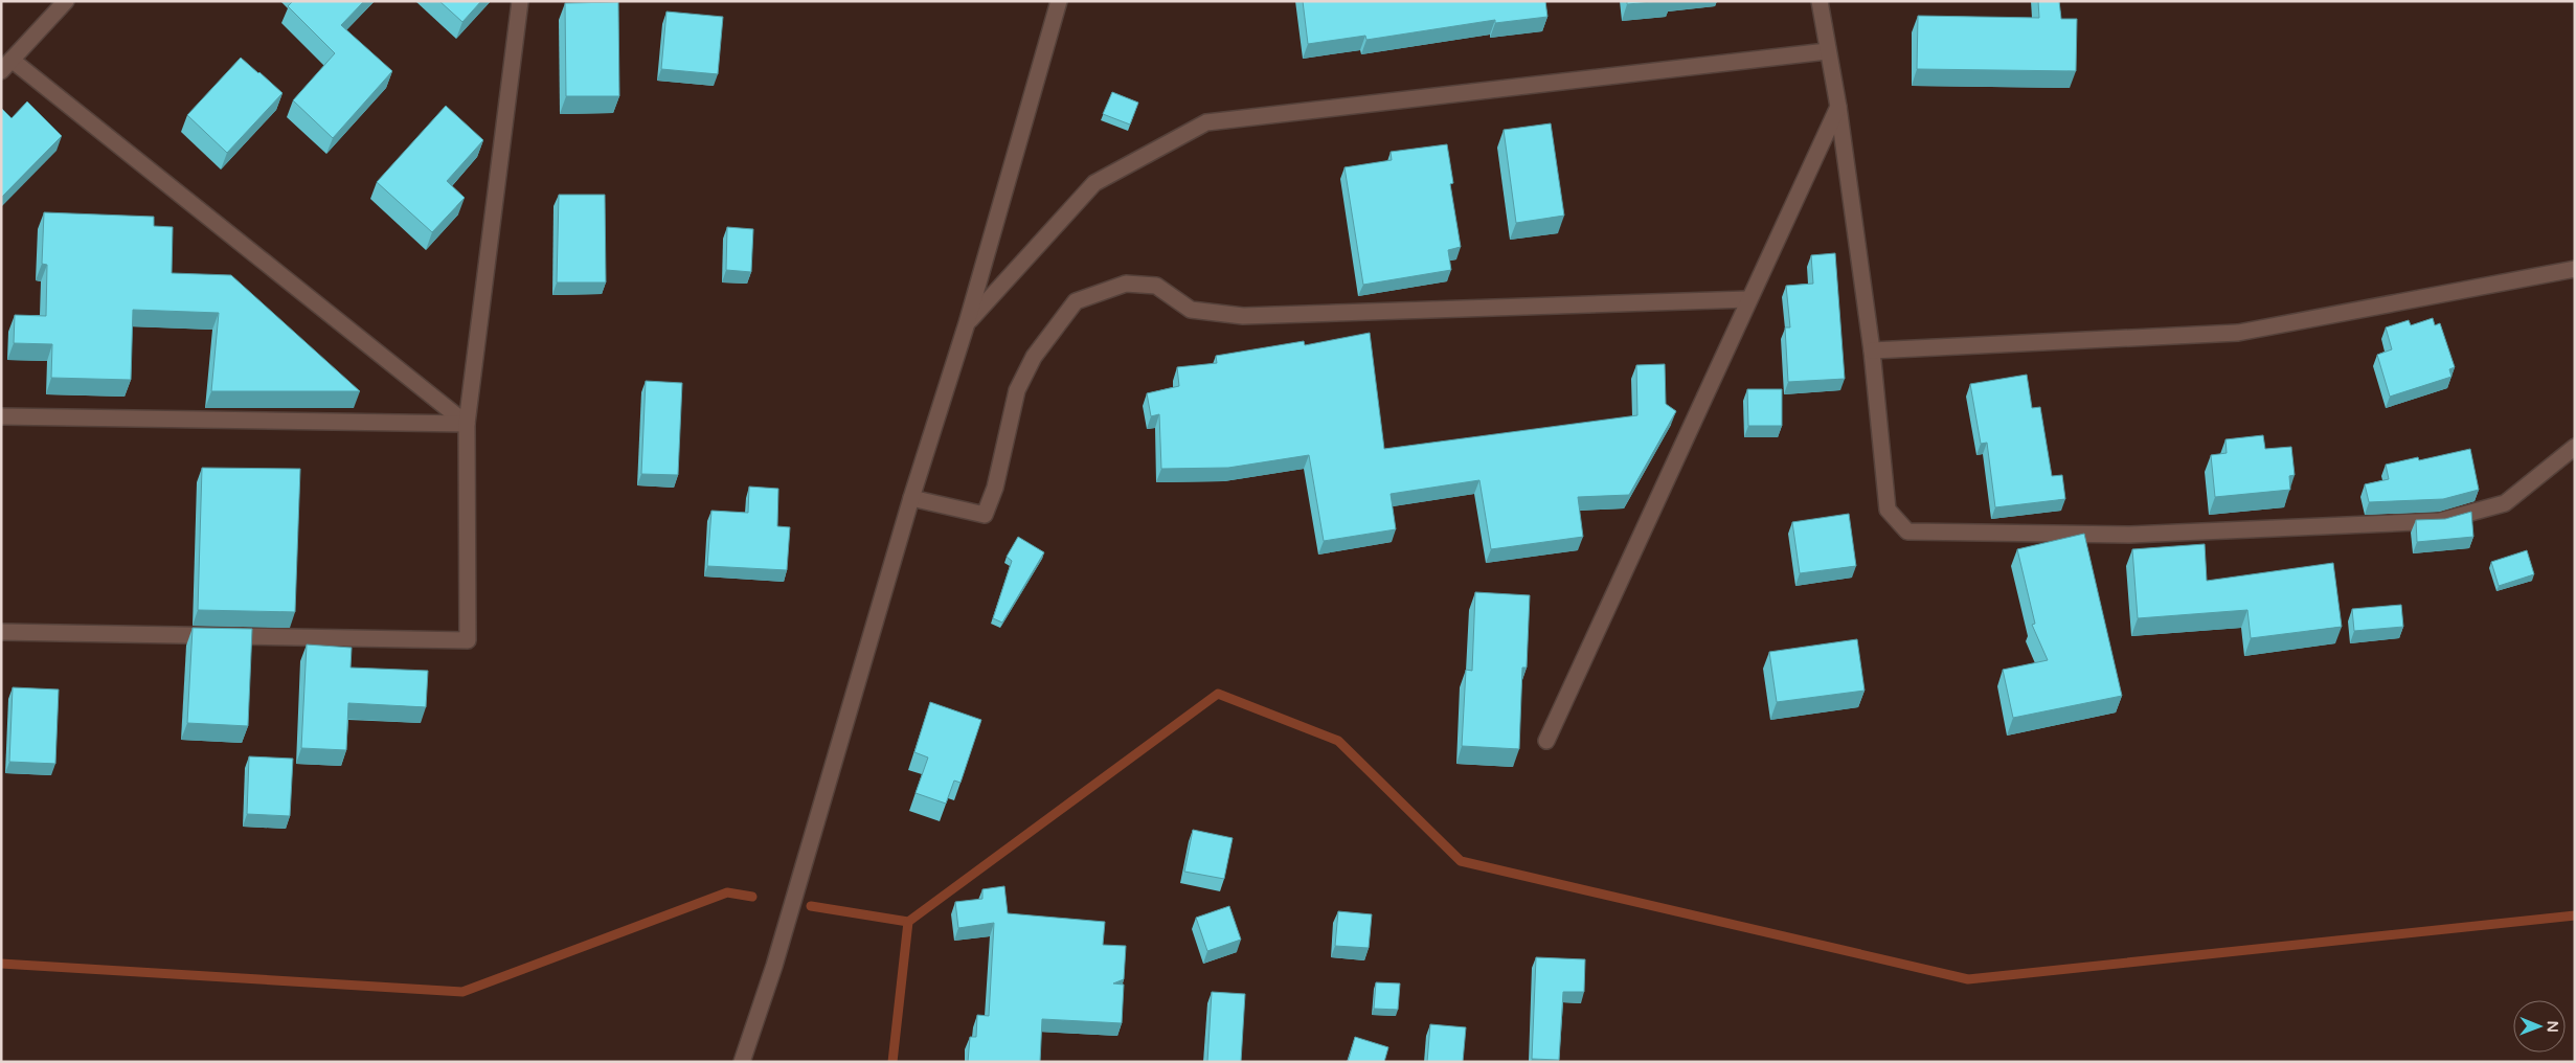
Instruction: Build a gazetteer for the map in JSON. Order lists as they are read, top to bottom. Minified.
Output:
{"north":"right"}
